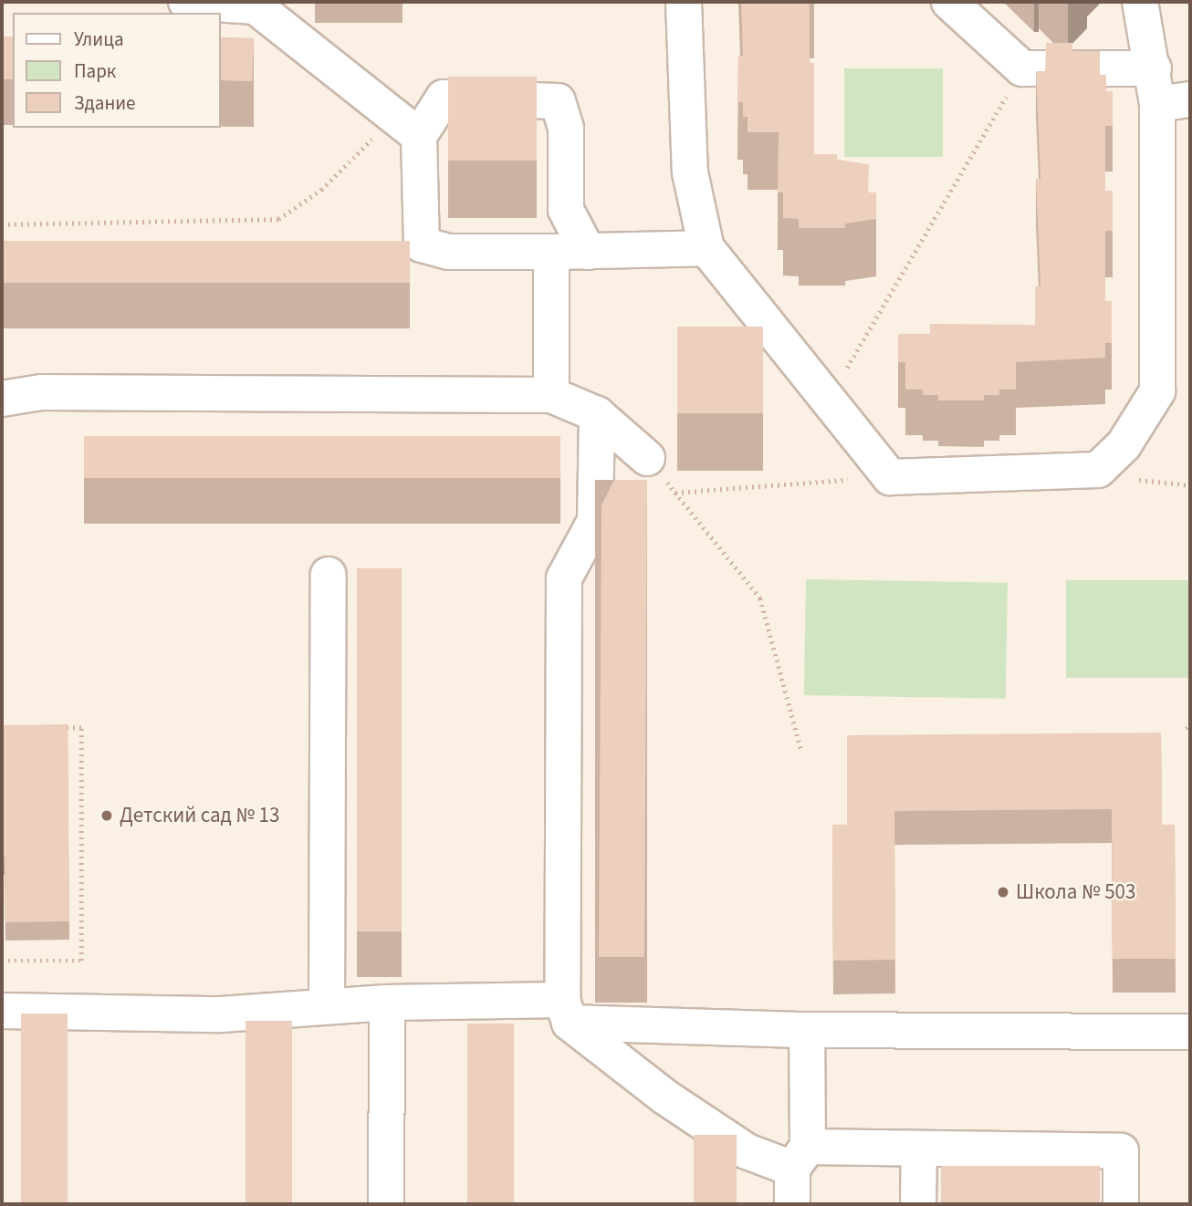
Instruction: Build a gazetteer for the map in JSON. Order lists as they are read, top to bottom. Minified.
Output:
{"places":["Детский сад № 13","Школа № 503"],"legend":["Улица","Парк","Здание"]}
